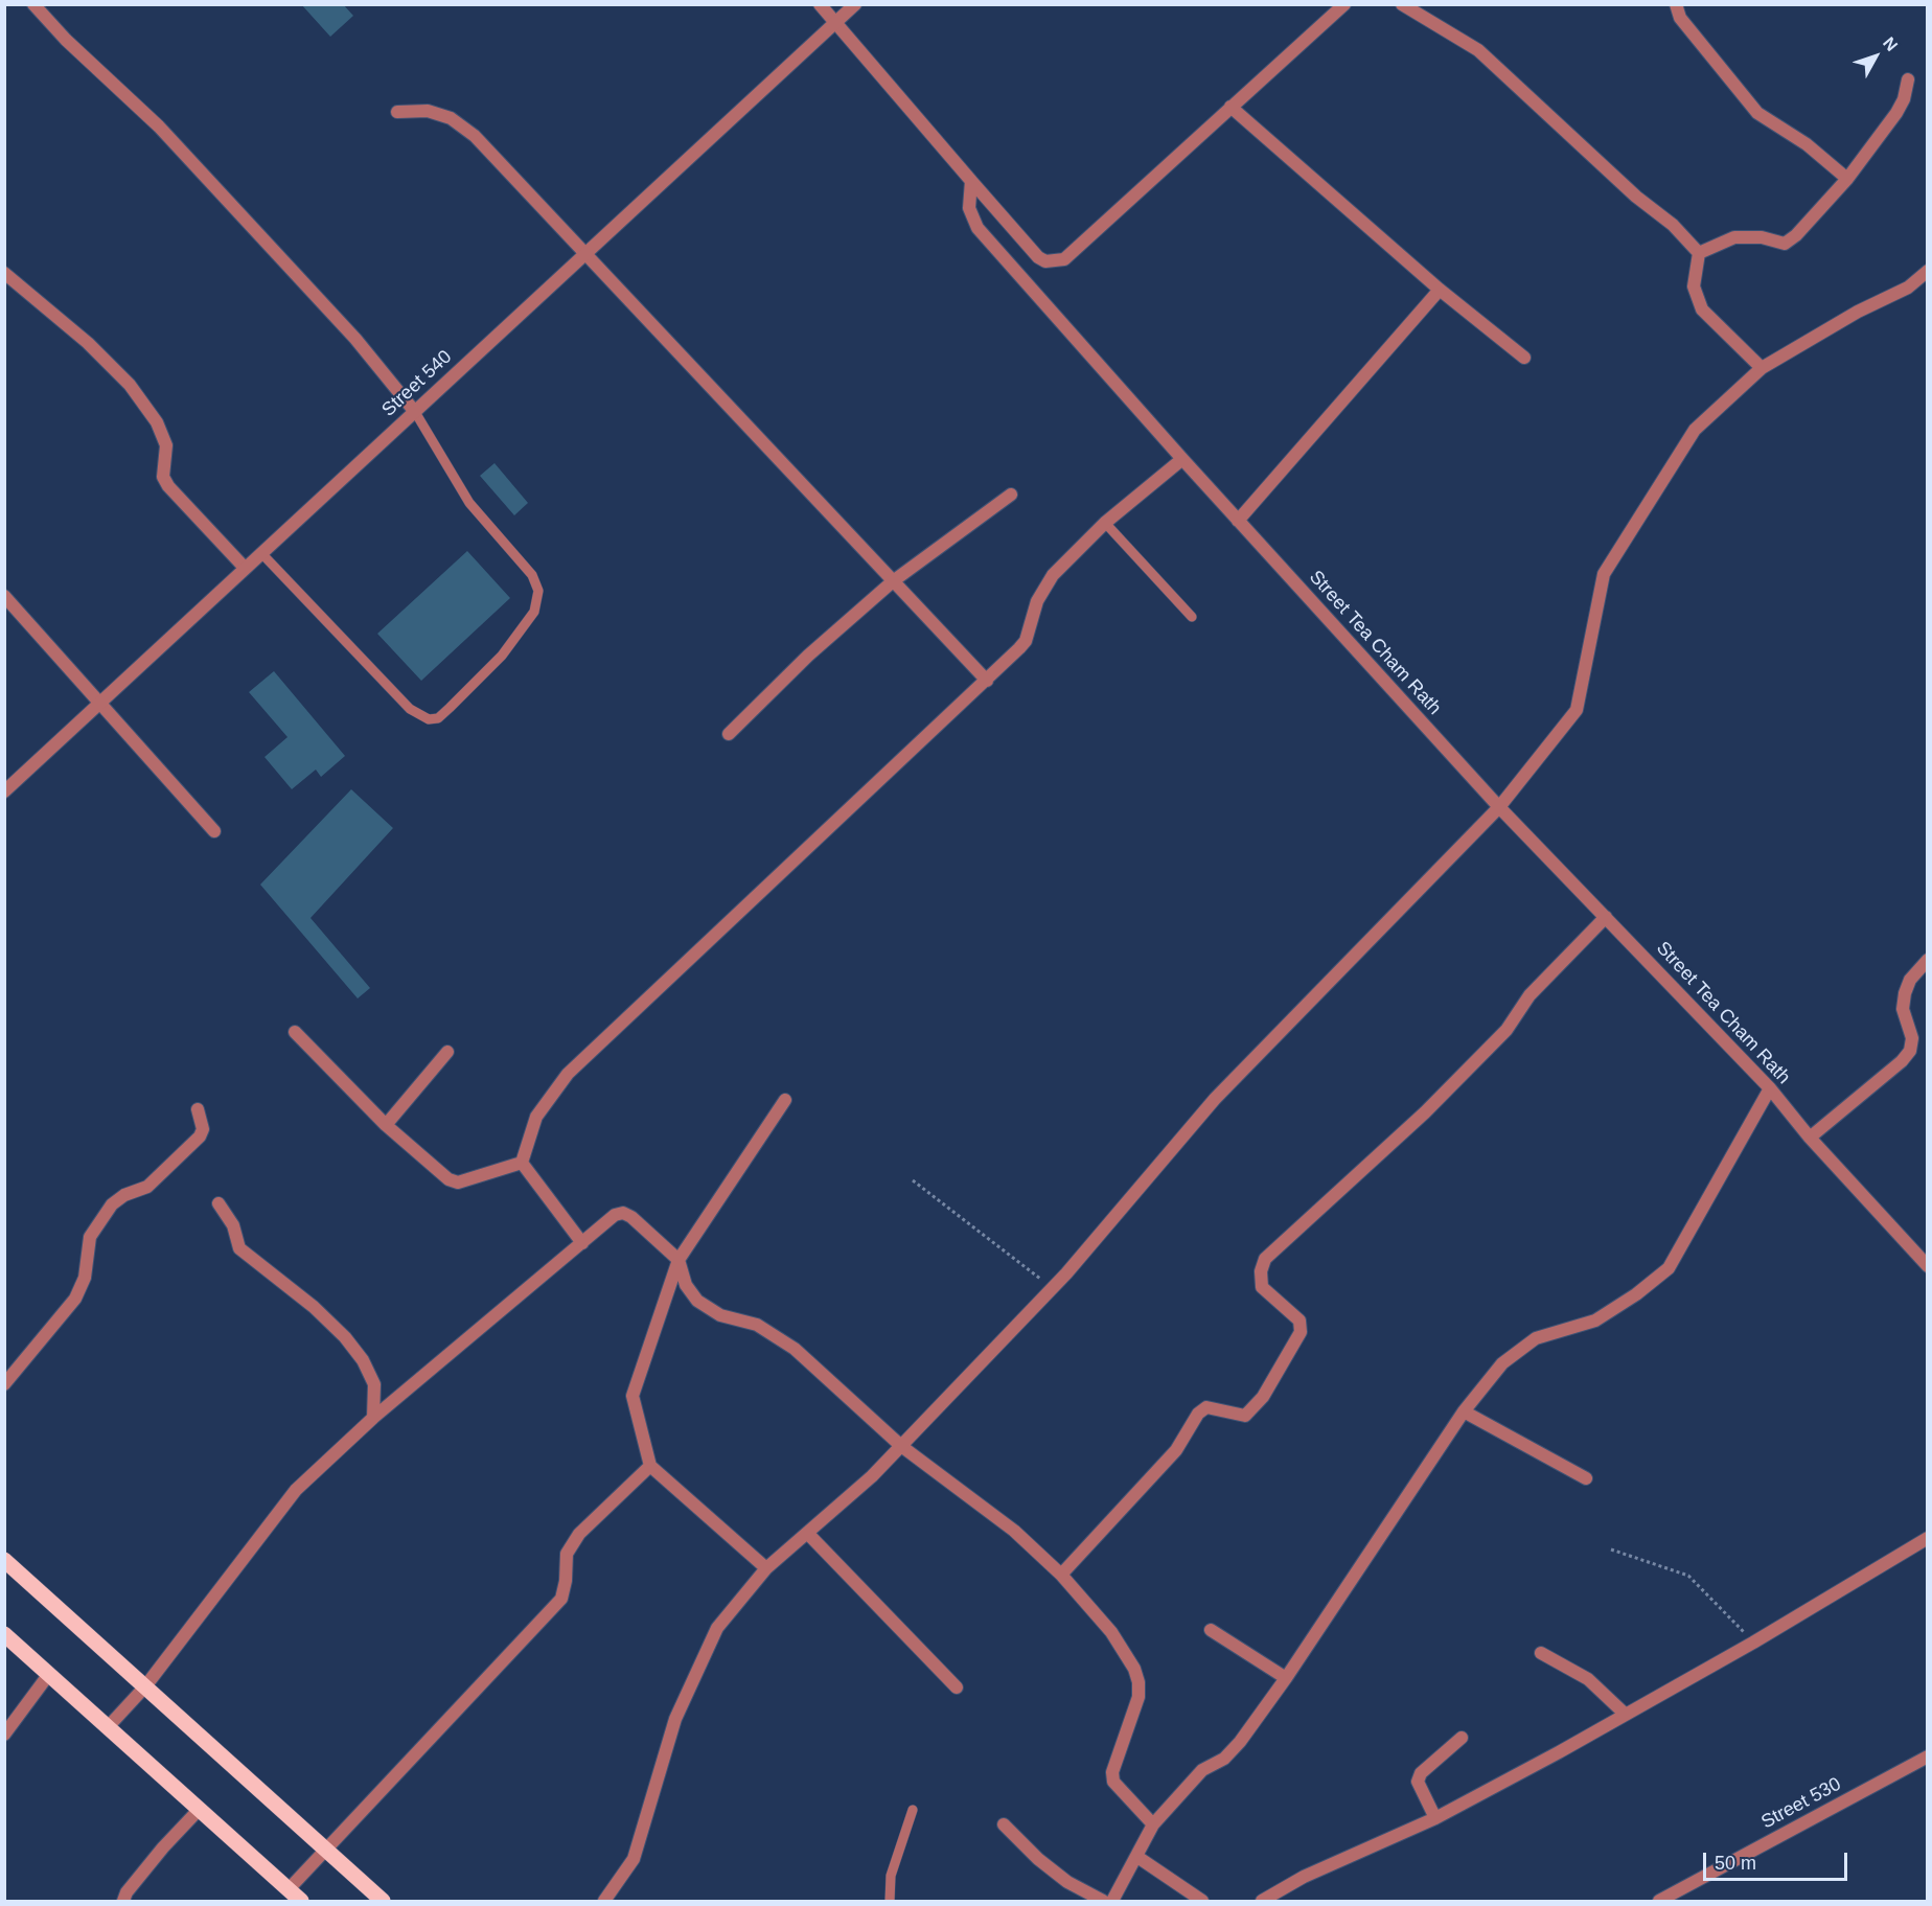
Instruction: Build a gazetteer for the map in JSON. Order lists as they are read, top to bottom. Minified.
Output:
{"streets":{"street":["Street 540","Street Tea Cham Rath","Street 530"]},"scale_bar":"50 m","north":"top right"}
